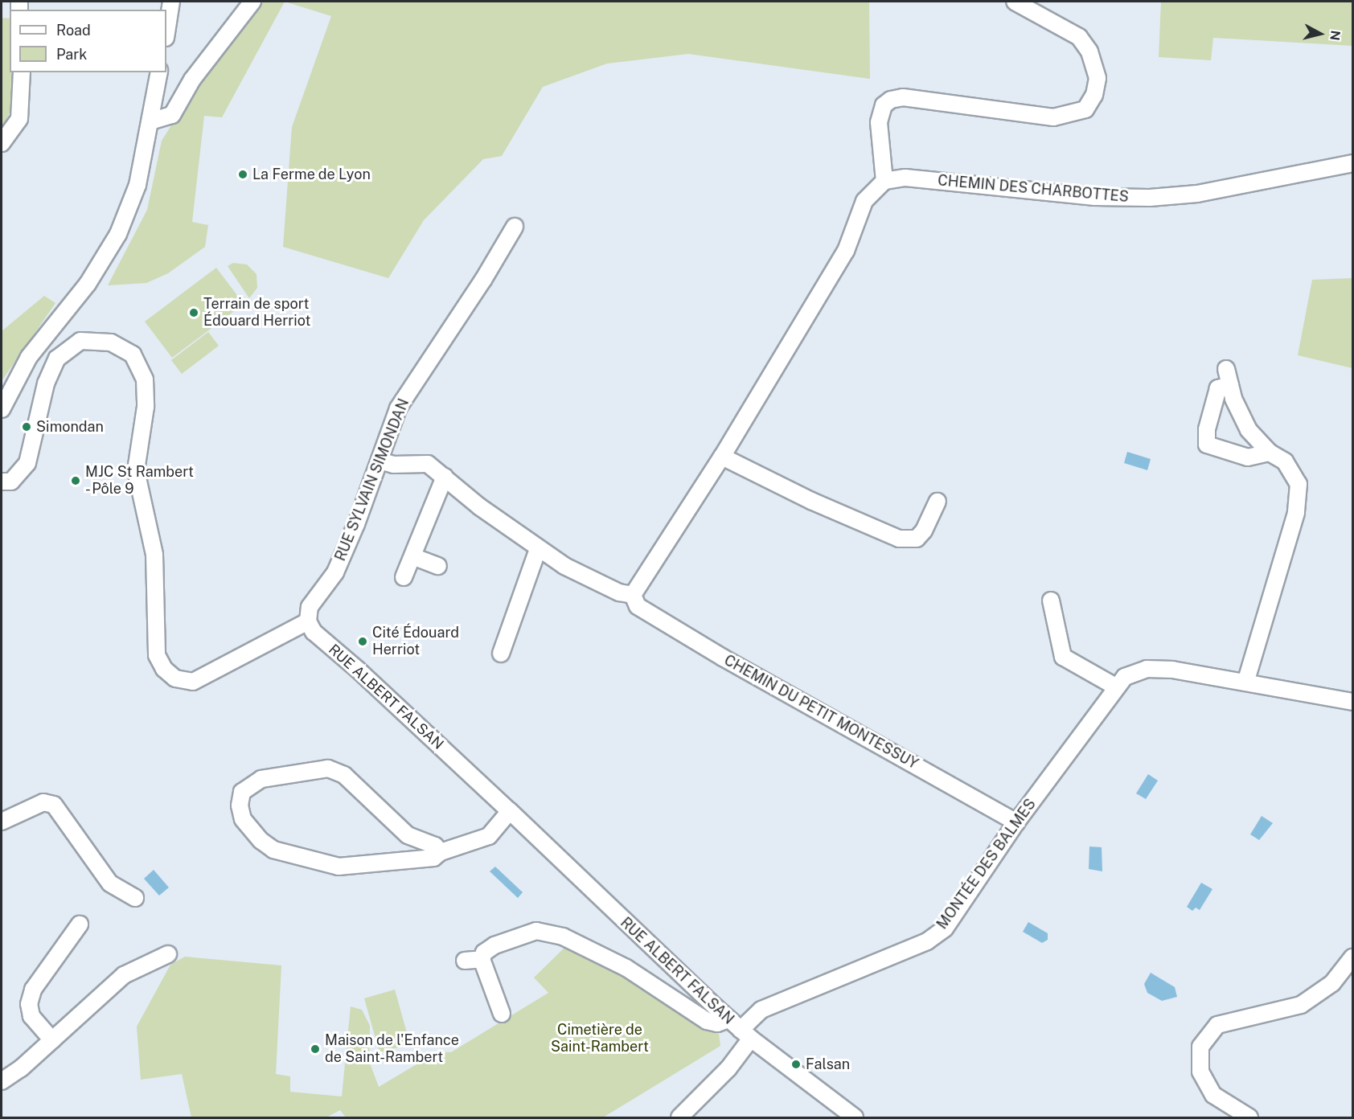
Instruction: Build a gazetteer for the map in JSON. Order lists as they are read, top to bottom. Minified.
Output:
{"streets":{"street":["CHEMIN DES CHARBOTTES","RUE SYLVAIN SIMONDAN","RUE ALBERT FALSAN","CHEMIN DU PETIT MONTESSUY","MONTÉE DES BALMES"]},"crossings":[["RUE SYLVAIN SIMONDAN","RUE ALBERT FALSAN"],["RUE ALBERT FALSAN","MONTÉE DES BALMES"],["CHEMIN DU PETIT MONTESSUY","MONTÉE DES BALMES"]],"parks":["Cimetière de Saint-Rambert"],"places":["La Ferme de Lyon","Terrain de sport Édouard Herriot","Simondan","MJC St Rambert - Pôle 9","Cité Édouard Herriot","Maison de l'Enfance de Saint-Rambert","Falsan"],"legend":["Road","Park"],"north":"right"}
